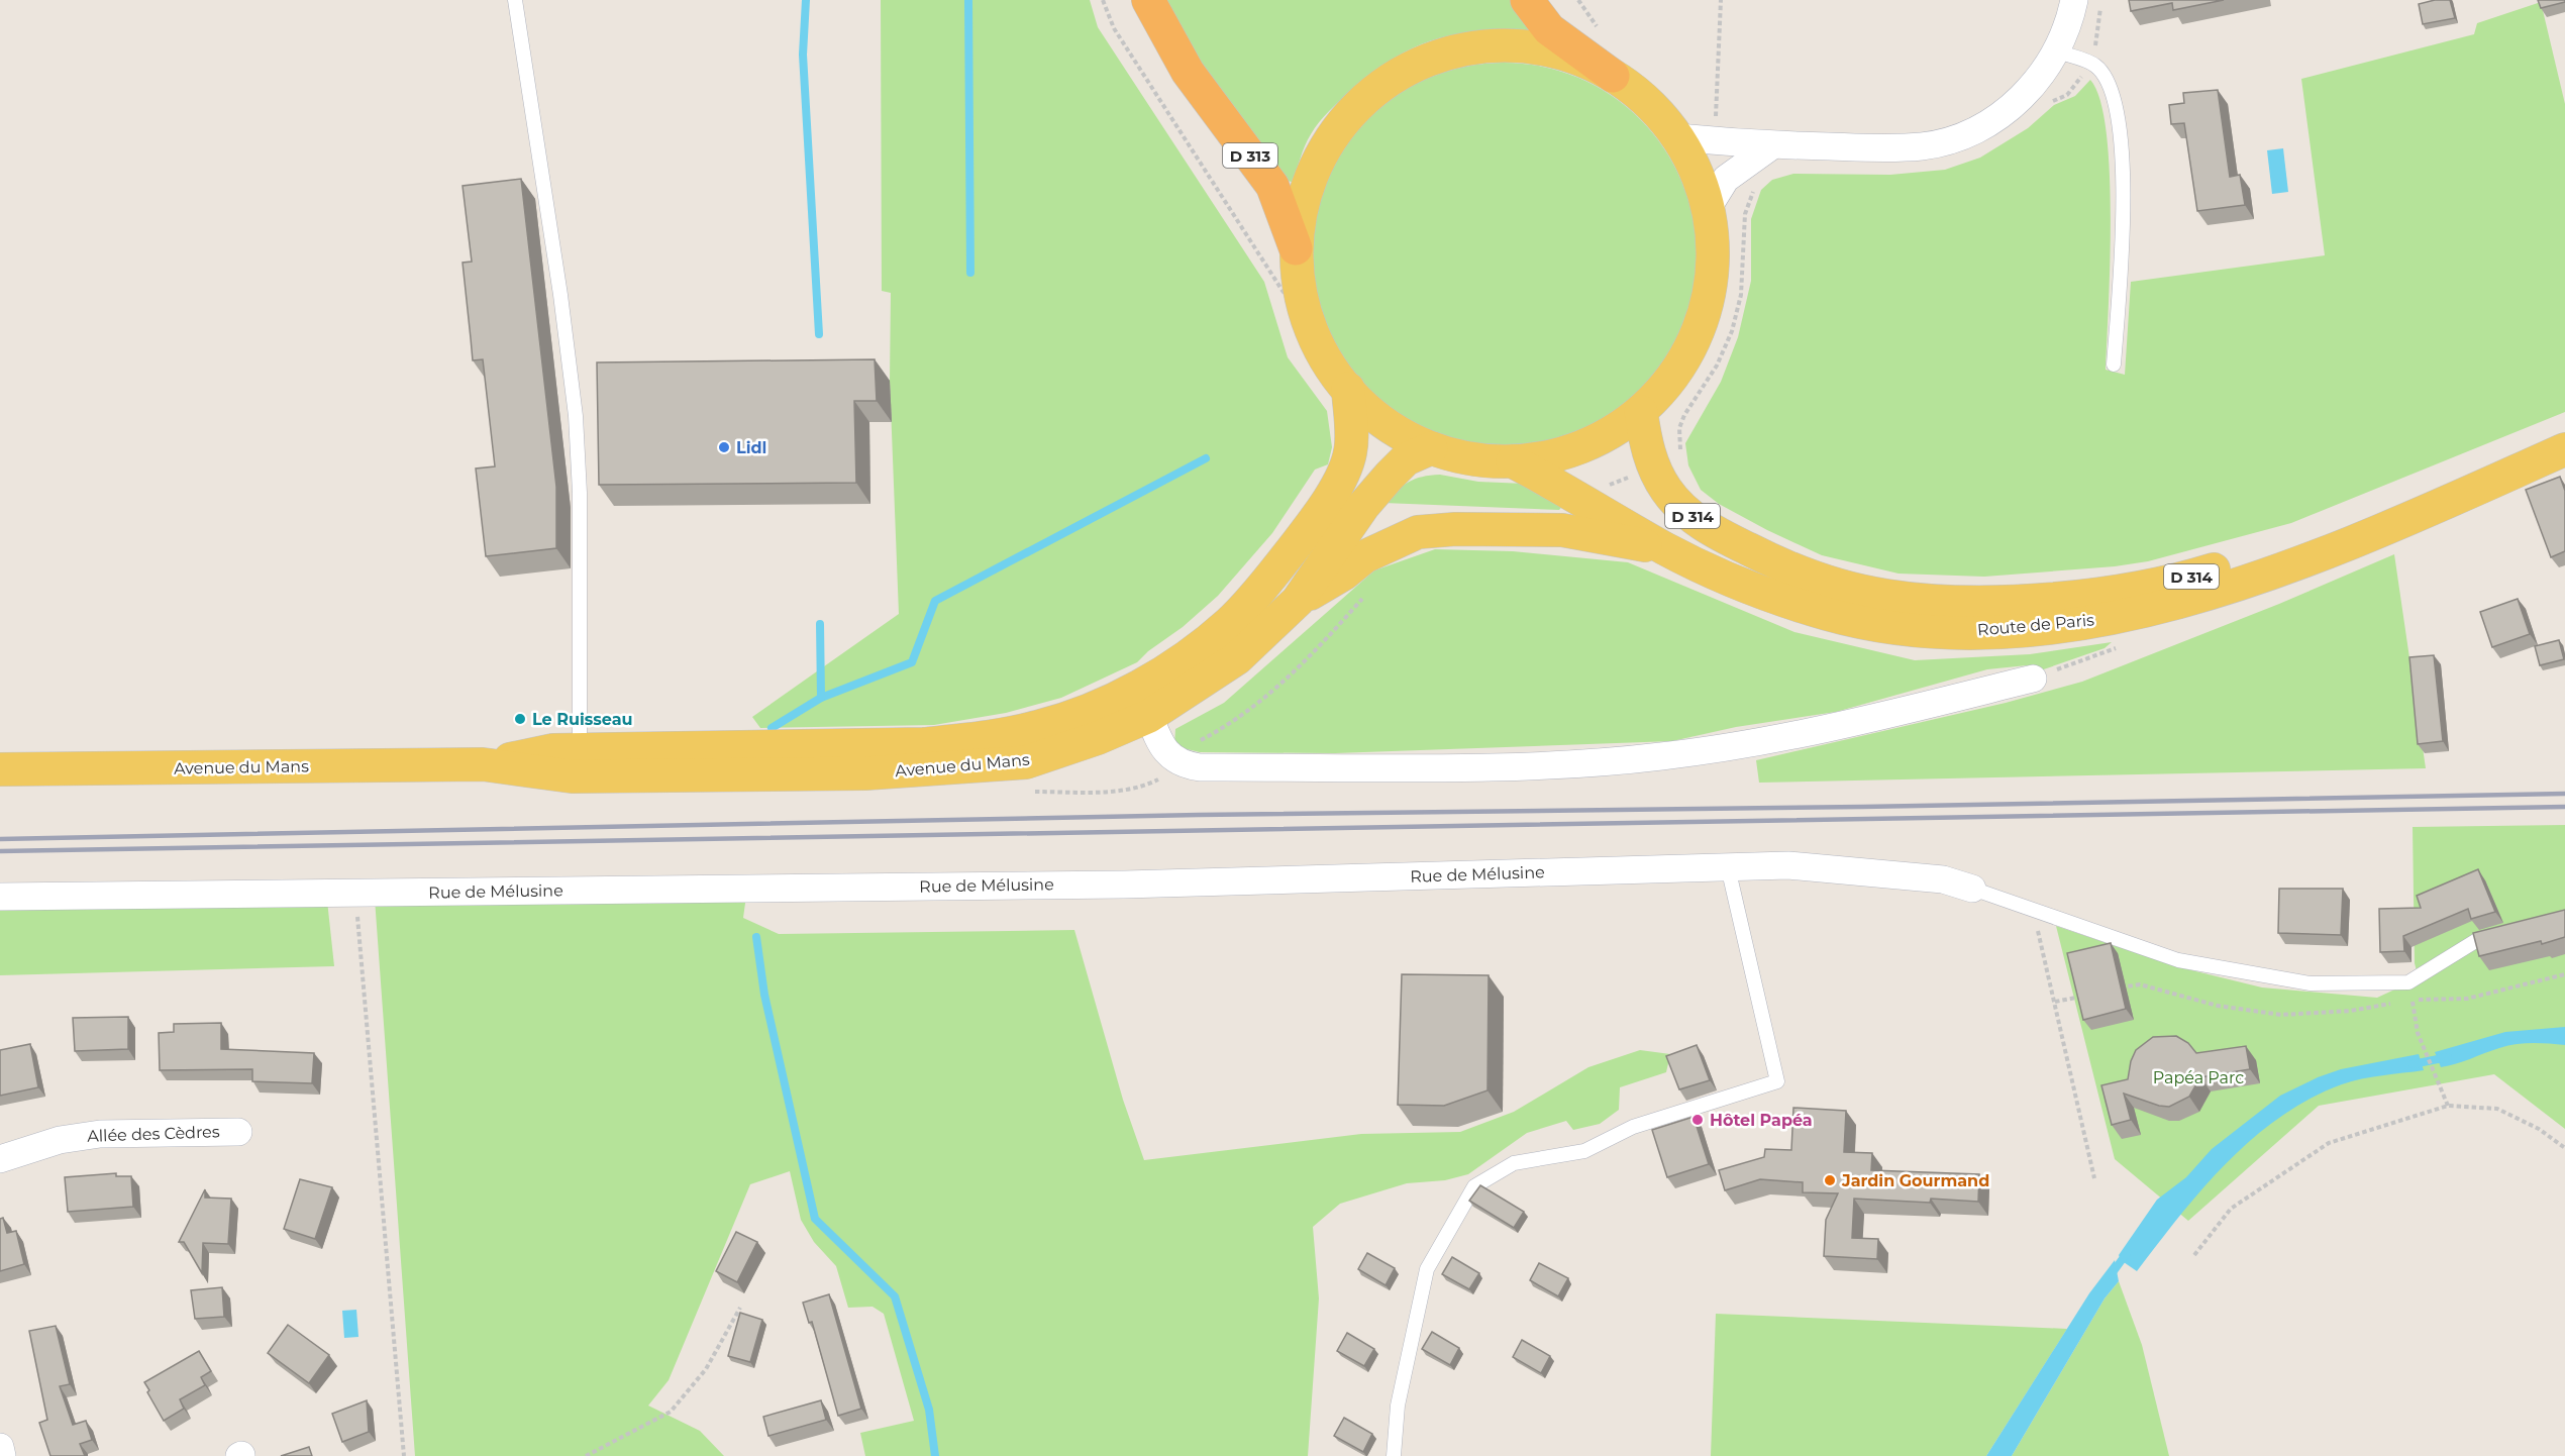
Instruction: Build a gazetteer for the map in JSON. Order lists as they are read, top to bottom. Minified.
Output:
{"streets":{"highway":["D 313"],"main road":["D 314","Route de Paris","Avenue du Mans"],"street":["Rue de Mélusine","Allée des Cèdres"]},"parks":["Papéa Parc"],"places":["Lidl","Le Ruisseau","Hôtel Papéa","Jardin Gourmand"]}
